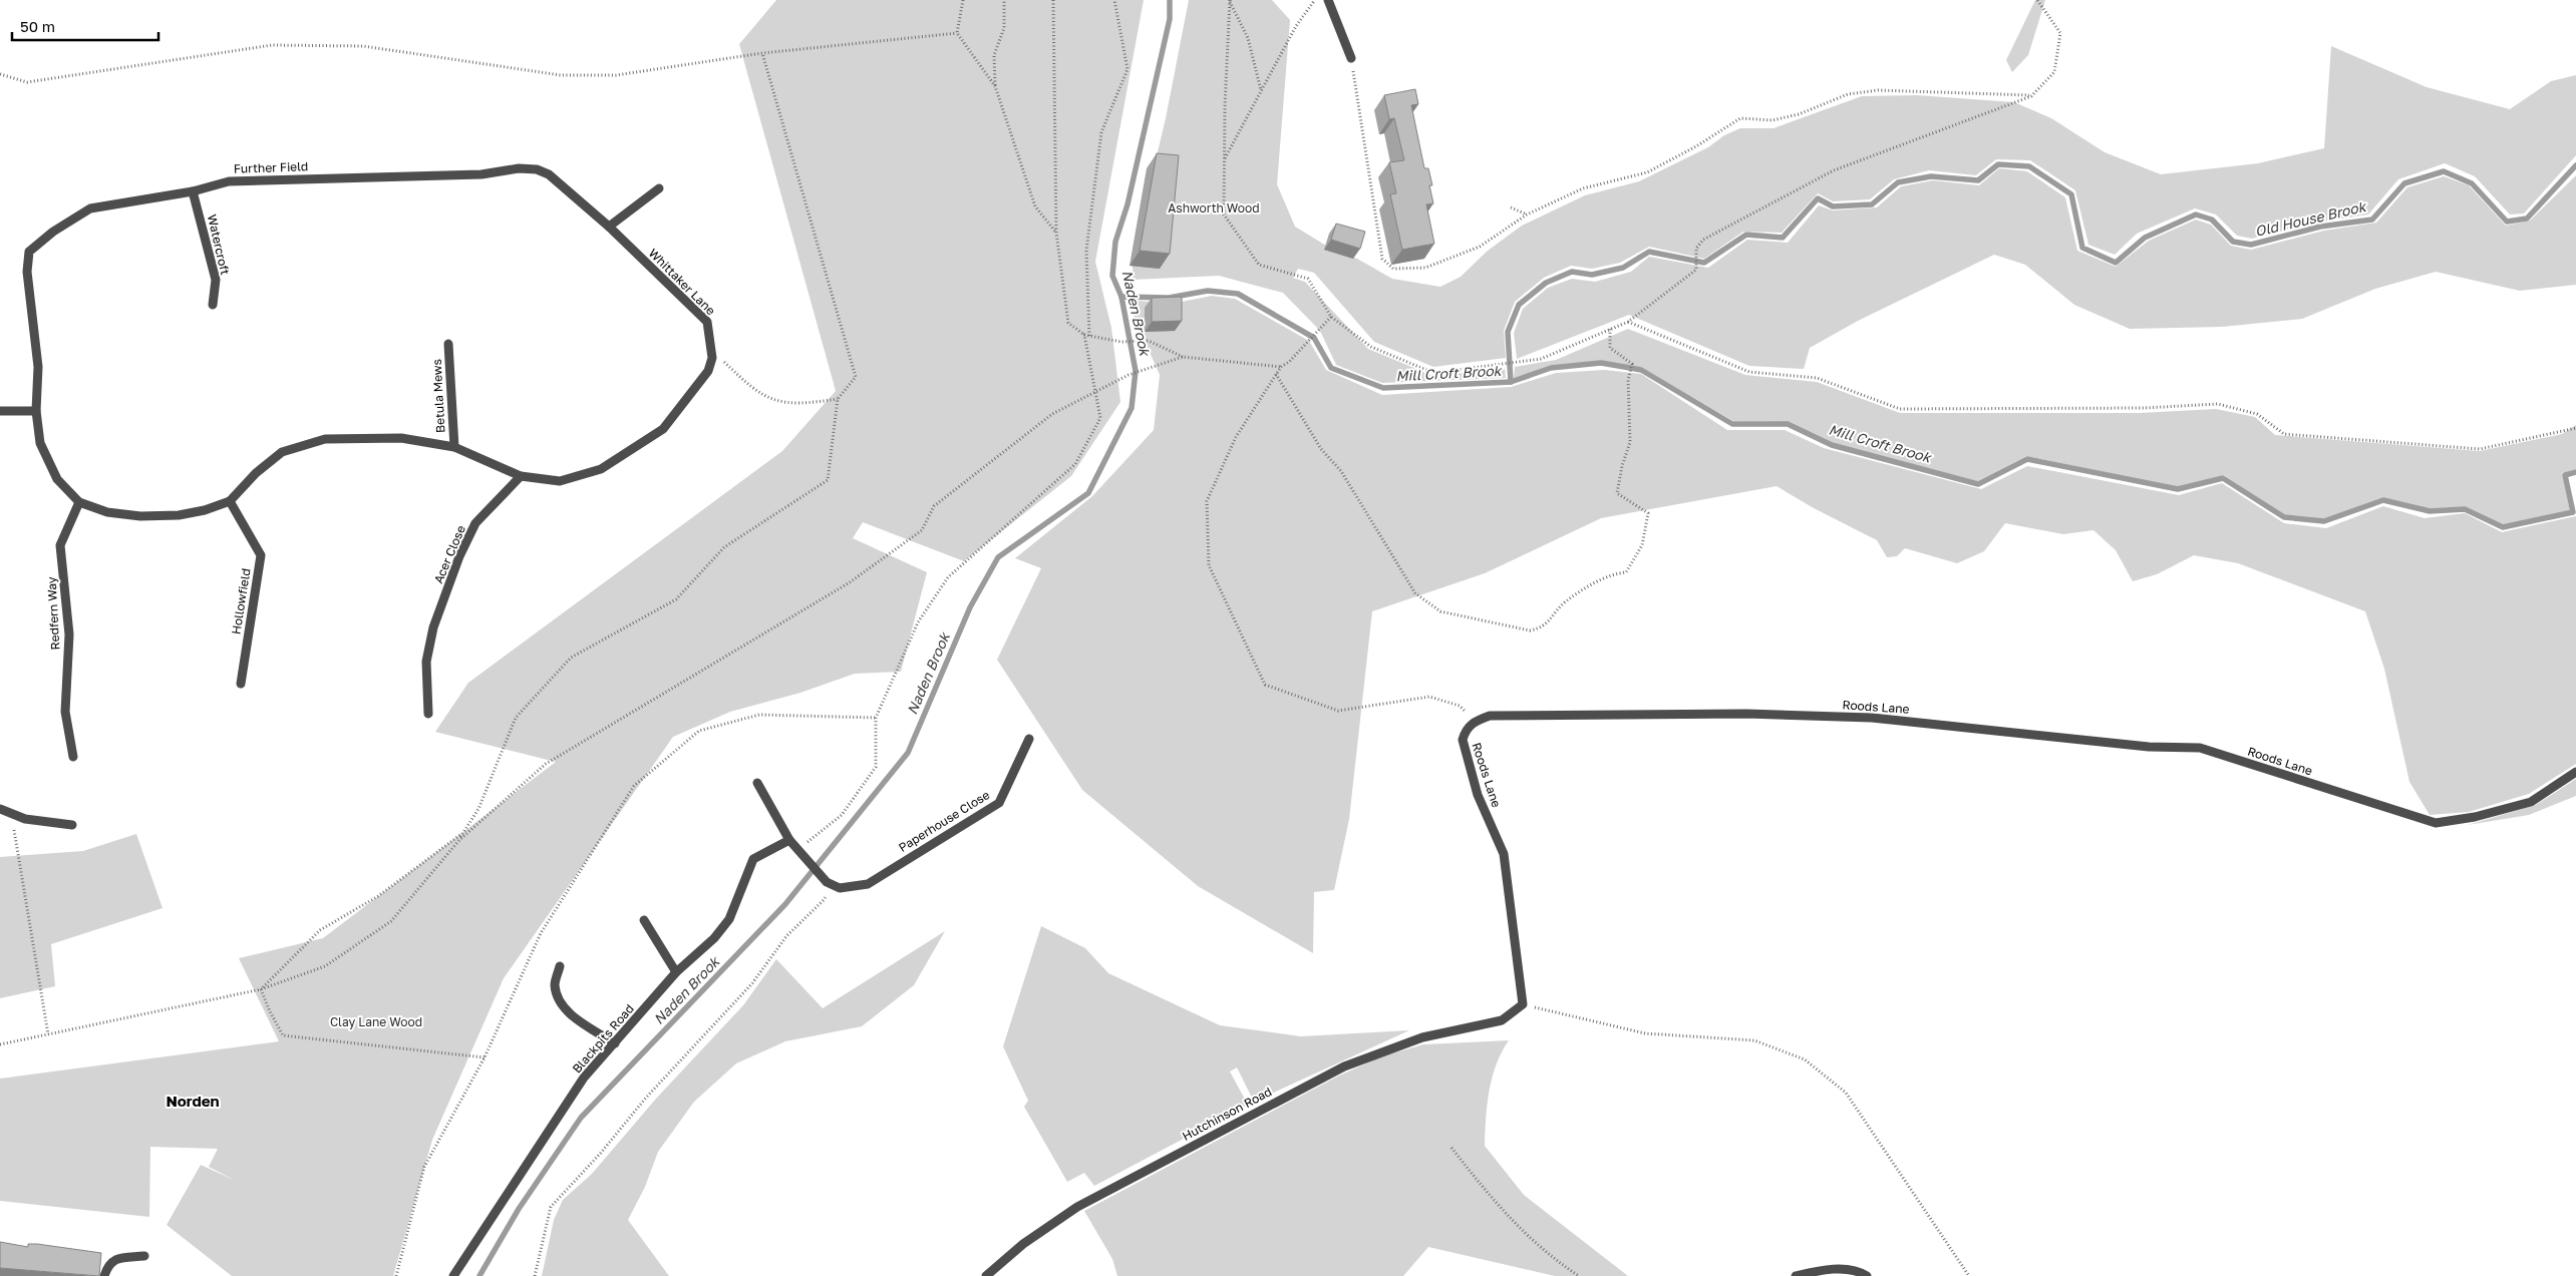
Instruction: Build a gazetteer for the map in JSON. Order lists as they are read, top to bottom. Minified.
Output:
{"streets":{"street":["Further Field","Watercroft","Whittaker Lane","Betula Mews","Acer Close","Hollowfield","Redfern Way","Roods Lane","Paperhouse Close","Blackpits Road","Hutchinson Road"]},"crossings":[["Further Field","Watercroft"],["Further Field","Whittaker Lane"],["Roods Lane","Hutchinson Road"]],"districts":["Norden"],"water":["Old House Brook","Naden Brook","Mill Croft Brook"],"parks":["Ashworth Wood","Clay Lane Wood"],"scale_bar":"50 m"}
